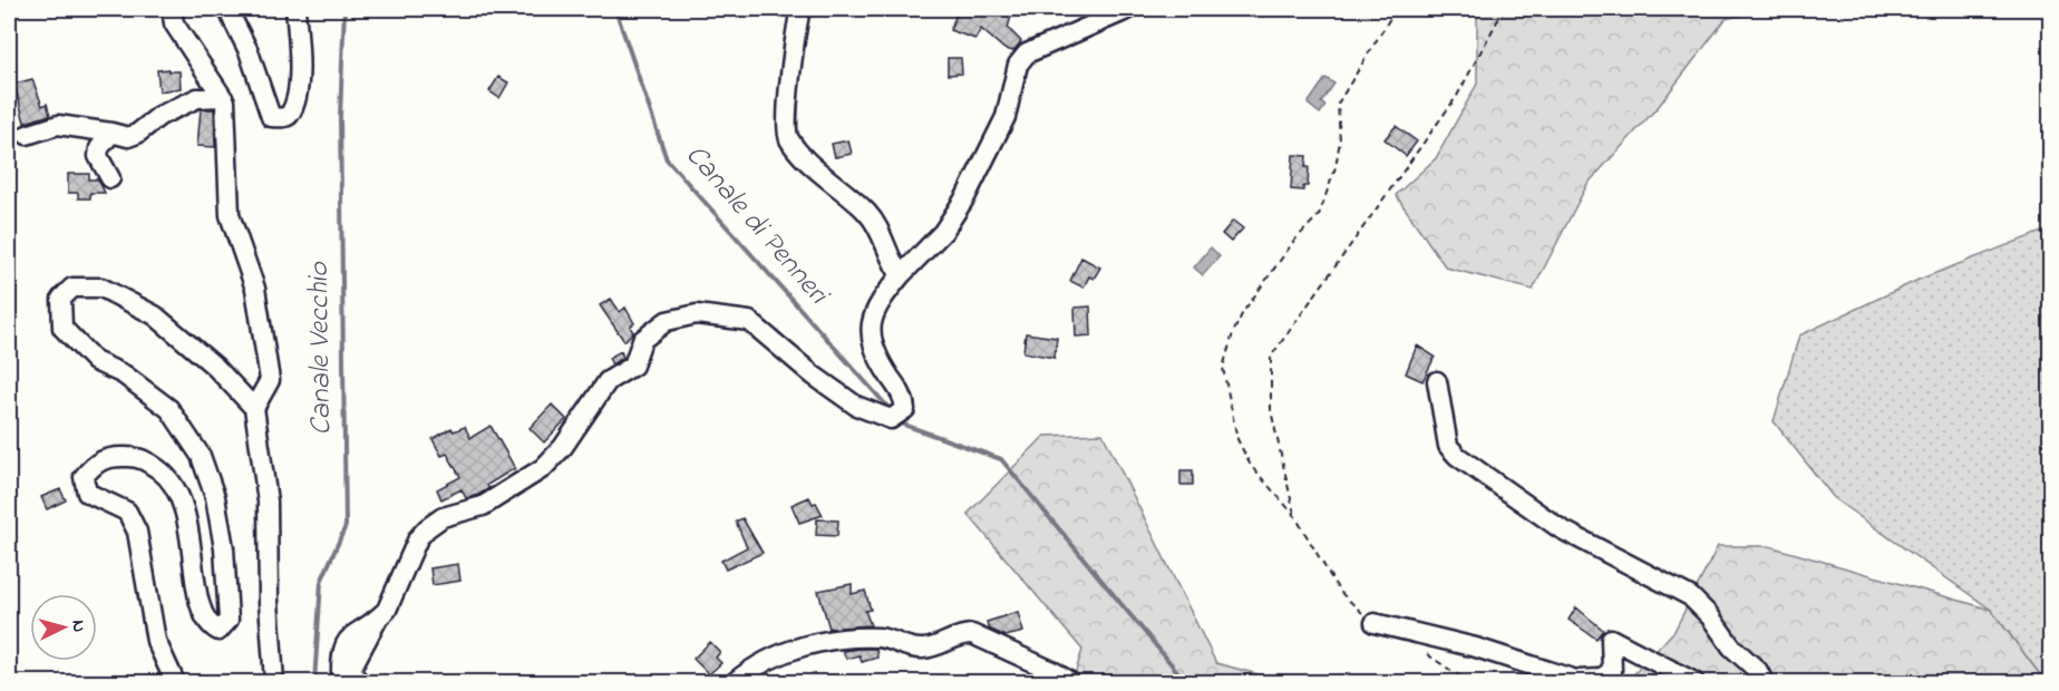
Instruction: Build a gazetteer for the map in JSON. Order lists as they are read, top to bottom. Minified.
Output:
{"water":["Canale di Penneri","Canale Vecchio"],"north":"right"}
